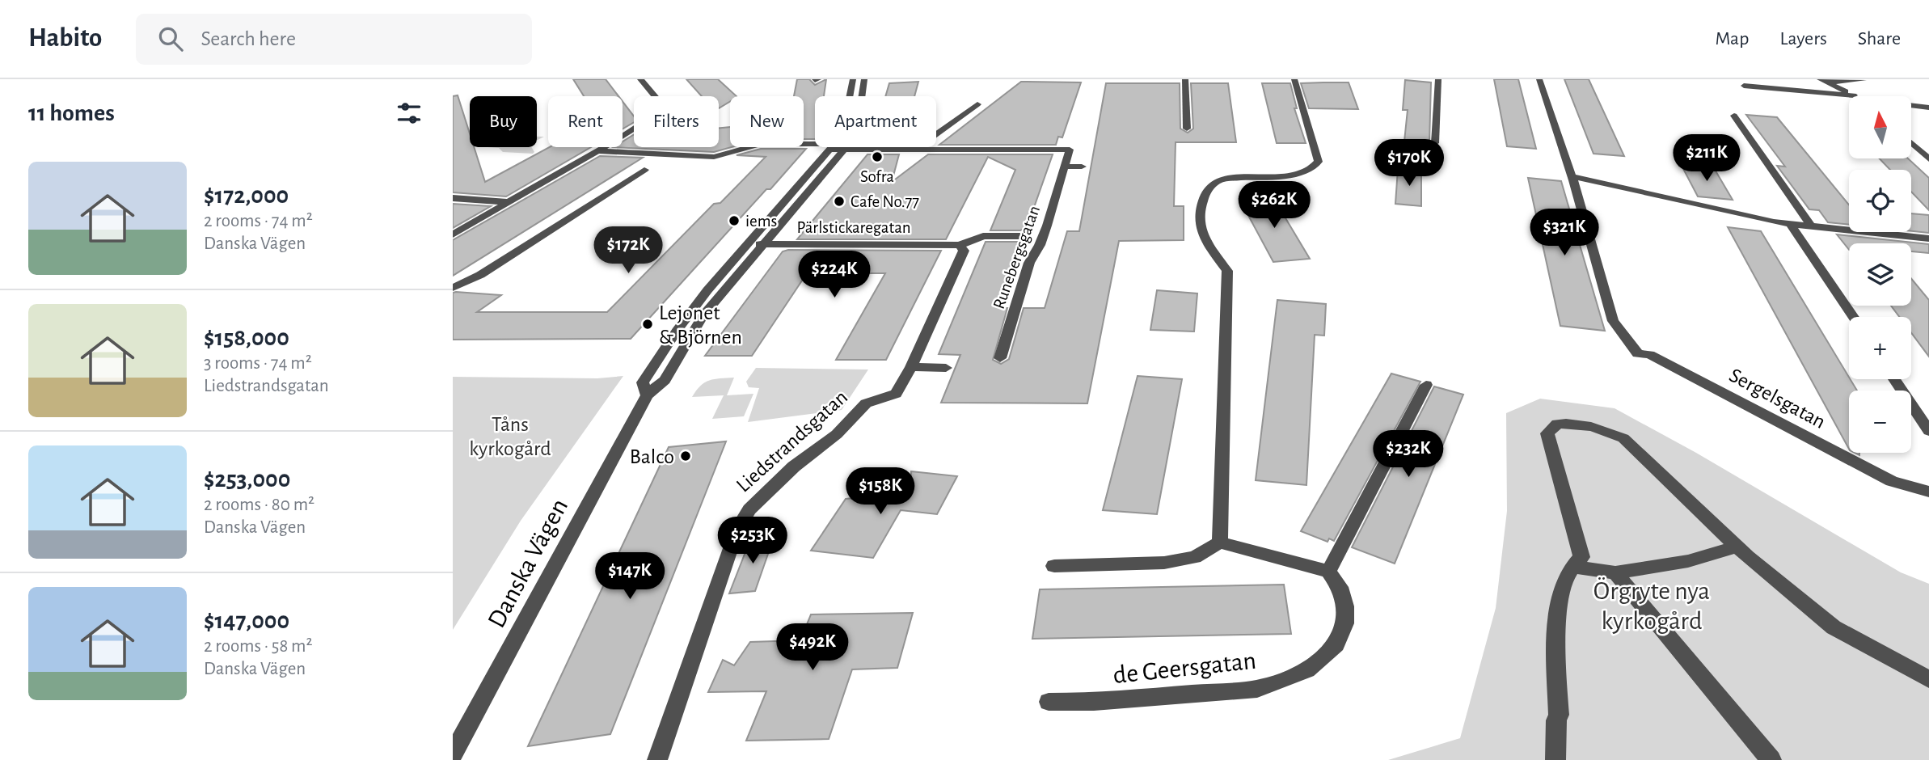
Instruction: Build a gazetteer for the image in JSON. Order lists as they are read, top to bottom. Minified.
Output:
{"streets":{"street":["Pärlstickaregatan","Runebergsgatan","Sergelsgatan","Liedstrandsgatan","Danska Vägen","de Geersgatan"]},"crossings":[["Pärlstickaregatan","Liedstrandsgatan"],["Pärlstickaregatan","Danska Vägen"]],"parks":["Tåns kyrkogård","Örgryte nya kyrkogård"],"places":["Sofra","Cafe No.77","iems","Lejonet & Björnen","Balco"],"north":"top","page":{"header":"Habito","search":"Search here","nav":["Map","Layers","Share"],"heading":"11 homes","map_buttons":["+","−"],"chip":["Buy","Rent","Filters","New","Apartment"],"price":["$211K","$170K","$262K","$321K","$172K","$224K","$232K","$158K","$253K","$147K","$492K"],"list":[{"name":"$172,000","note":"2 rooms · 74 m² · Danska Vägen"},{"name":"$158,000","note":"3 rooms · 74 m² · Liedstrandsgatan"},{"name":"$253,000","note":"2 rooms · 80 m² · Danska Vägen"},{"name":"$147,000","note":"2 rooms · 58 m² · Danska Vägen"}]}}
